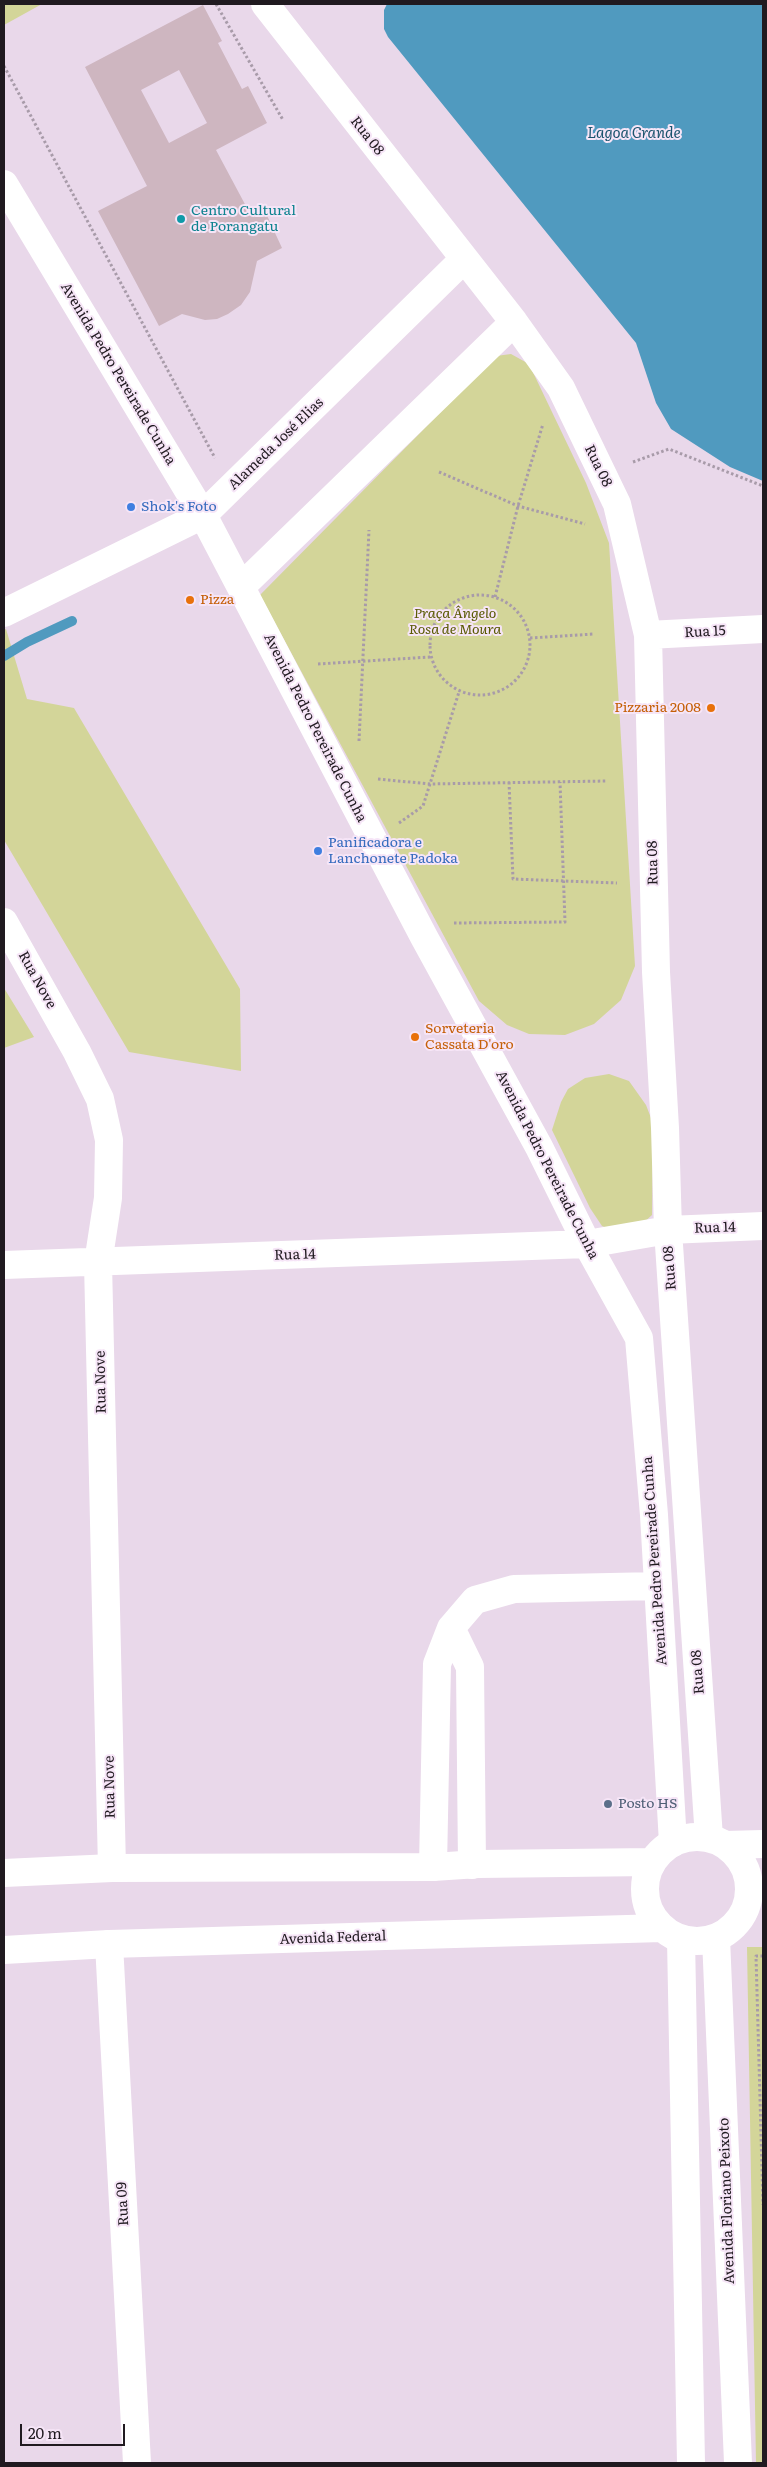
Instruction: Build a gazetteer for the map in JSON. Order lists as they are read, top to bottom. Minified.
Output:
{"streets":{"street":["Rua 08","Avenida Pedro Pereirade Cunha","Alameda José Elias","Rua 15","Rua Nove","Rua 14","Avenida Federal","Avenida Floriano Peixoto","Rua 09"]},"crossings":[["Rua 08","Avenida Pedro Pereirade Cunha"],["Rua 08","Alameda José Elias"],["Rua 08","Rua 15"],["Rua 08","Rua 14"],["Rua 08","Avenida Federal"],["Rua 08","Avenida Floriano Peixoto"],["Avenida Pedro Pereirade Cunha","Alameda José Elias"],["Avenida Pedro Pereirade Cunha","Rua 14"],["Avenida Pedro Pereirade Cunha","Avenida Federal"],["Avenida Pedro Pereirade Cunha","Avenida Floriano Peixoto"],["Rua Nove","Rua 14"],["Avenida Federal","Avenida Floriano Peixoto"],["Avenida Federal","Rua 09"]],"water":["Lagoa Grande"],"parks":["Praça Ângelo Rosa de Moura"],"places":["Centro Cultural de Porangatu","Shok's Foto","Pizza","Pizzaria 2008","Panificadora e Lanchonete Padoka","Sorveteria Cassata D'oro","Posto HS"],"scale_bar":"20 m"}
